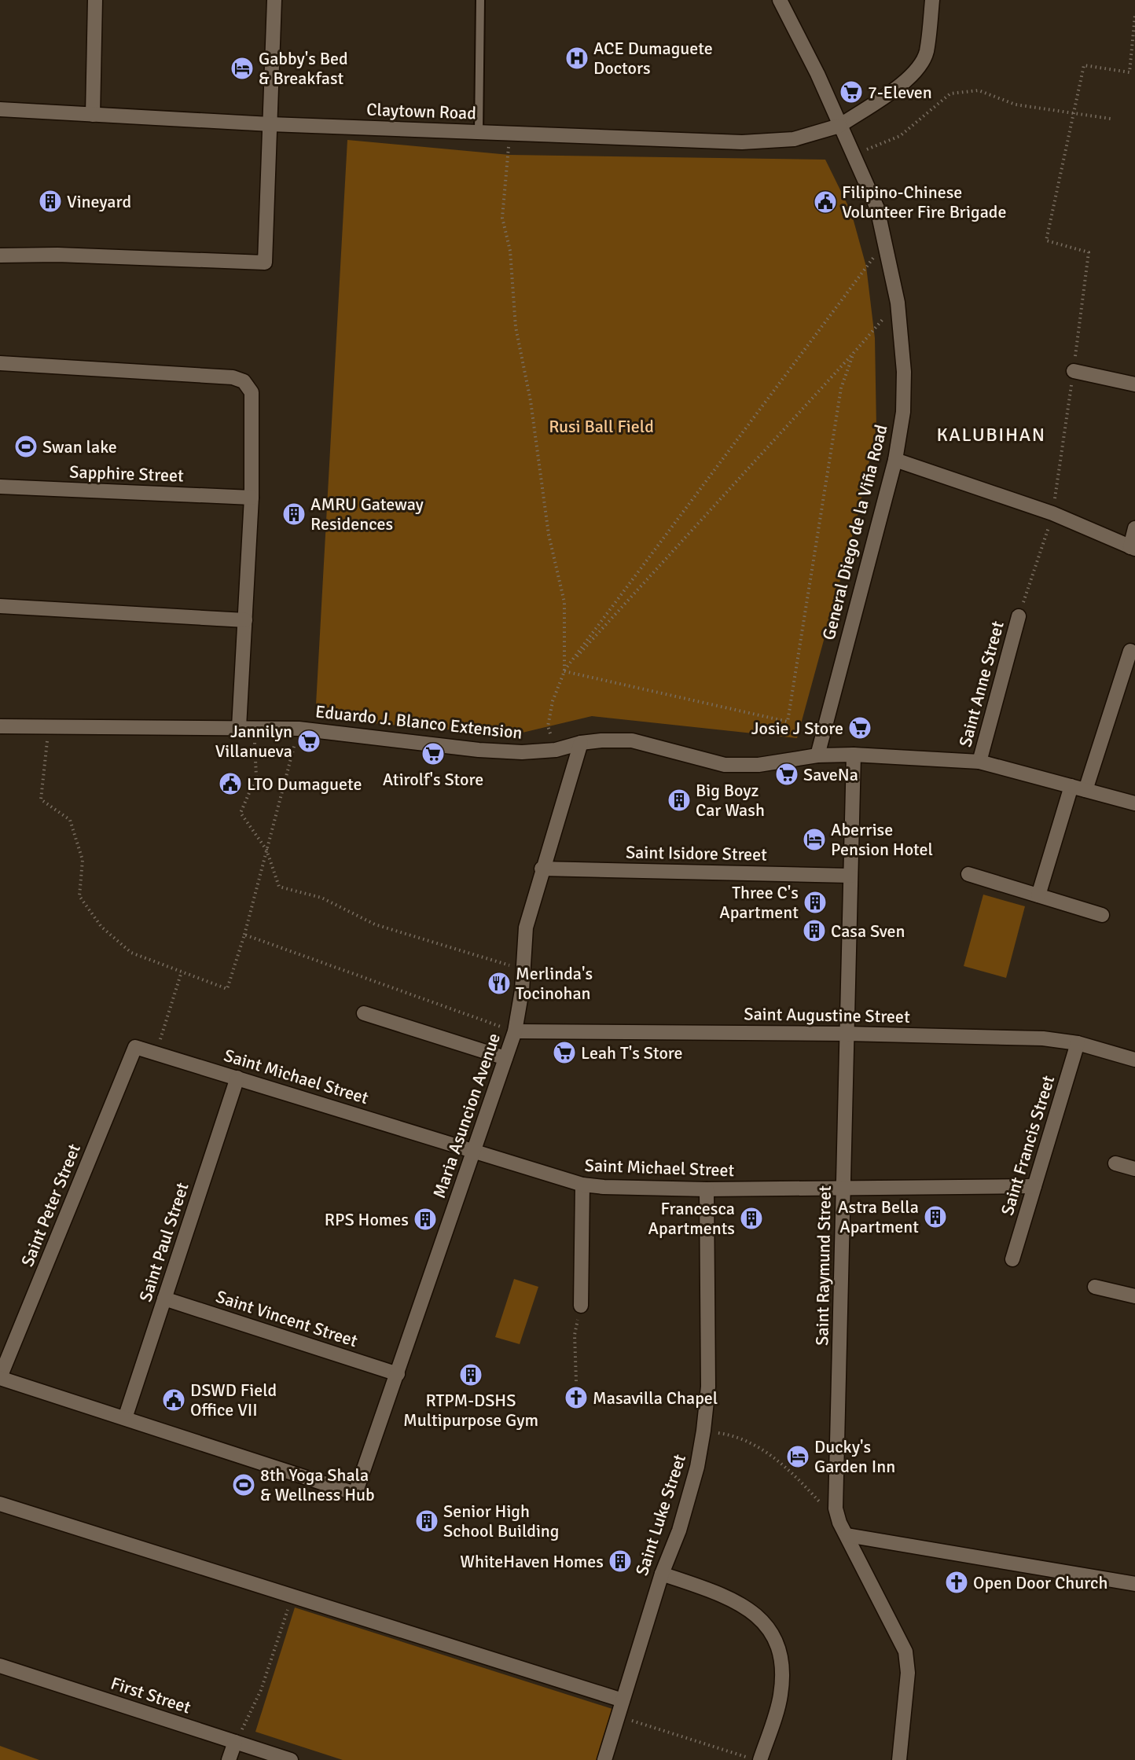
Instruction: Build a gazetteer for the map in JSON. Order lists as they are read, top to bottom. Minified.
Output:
{"streets":{"street":["Claytown Road","Sapphire Street","General Diego de la Viña Road","Saint Anne Street","Eduardo J. Blanco Extension","Saint Isidore Street","Saint Augustine Street","Saint Michael Street","Maria Asuncion Avenue","Saint Francis Street","Saint Peter Street","Saint Paul Street","Saint Raymund Street","Saint Vincent Street","Saint Luke Street","First Street"]},"crossings":[["Claytown Road","General Diego de la Viña Road"],["General Diego de la Viña Road","Eduardo J. Blanco Extension"],["Saint Anne Street","Eduardo J. Blanco Extension"],["Eduardo J. Blanco Extension","Maria Asuncion Avenue"],["Eduardo J. Blanco Extension","Saint Raymund Street"],["Saint Isidore Street","Maria Asuncion Avenue"],["Saint Isidore Street","Saint Raymund Street"],["Saint Augustine Street","Maria Asuncion Avenue"],["Saint Augustine Street","Saint Francis Street"],["Saint Augustine Street","Saint Raymund Street"],["Saint Michael Street","Maria Asuncion Avenue"],["Saint Michael Street","Saint Francis Street"],["Saint Michael Street","Saint Peter Street"],["Saint Michael Street","Saint Paul Street"],["Saint Michael Street","Saint Raymund Street"],["Saint Michael Street","Saint Luke Street"],["Maria Asuncion Avenue","Saint Paul Street"],["Maria Asuncion Avenue","Saint Vincent Street"],["Saint Paul Street","Saint Vincent Street"]],"districts":["KALUBIHAN"],"parks":["Rusi Ball Field"],"places":{"hospital":["ACE Dumaguete Doctors"],"hotel":["Gabby's Bed & Breakfast","Aberrise Pension Hotel","Ducky's Garden Inn"],"supermarket":["7-Eleven","Josie J Store","Jannilyn Villanueva","Atirolf's Store","SaveNa","Leah T's Store"],"building":["Vineyard","AMRU Gateway Residences","Big Boyz Car Wash","Three C's Apartment","Casa Sven","Astra Bella Apartment","Francesca Apartments","RPS Homes","RTPM-DSHS Multipurpose Gym","Senior High School Building","WhiteHaven Homes"],"public building":["Filipino-Chinese Volunteer Fire Brigade","LTO Dumaguete","DSWD Field Office VII"],"sports":["Swan lake","8th Yoga Shala & Wellness Hub"],"restaurant":["Merlinda's Tocinohan"],"church":["Masavilla Chapel","Open Door Church"]}}
